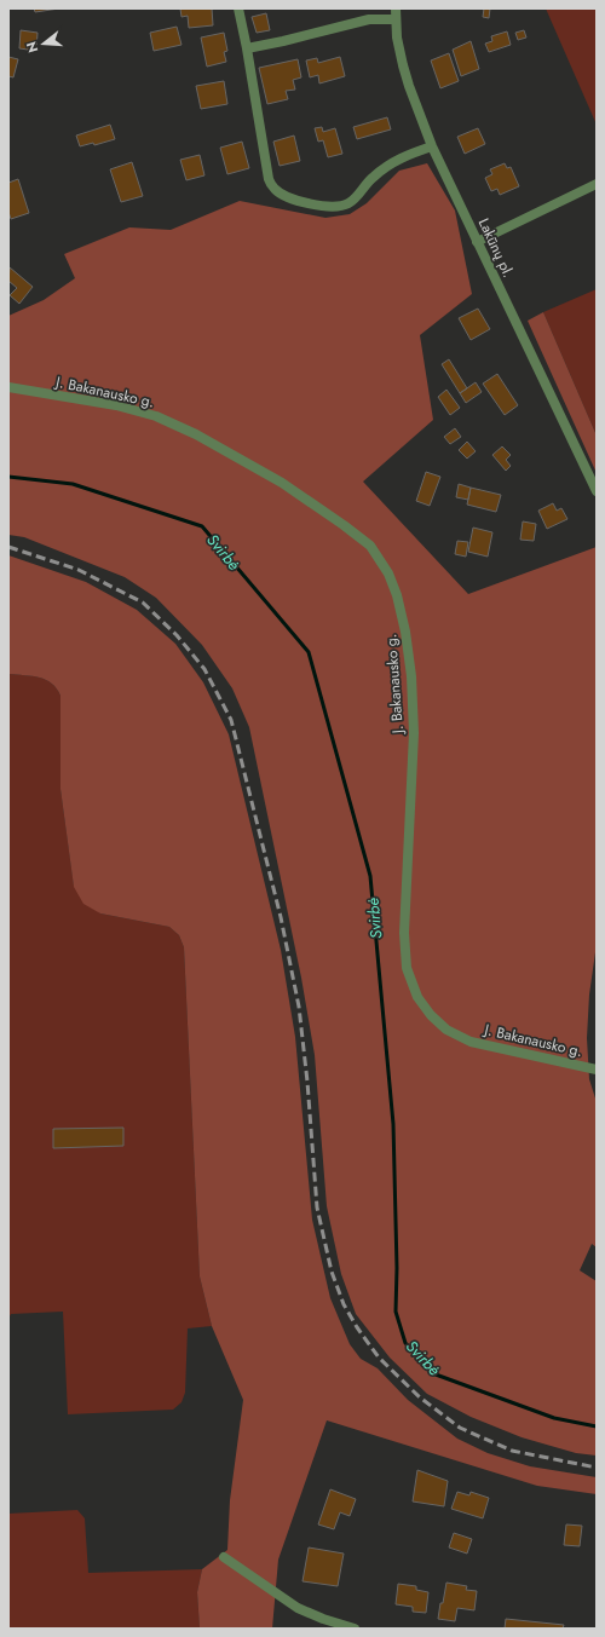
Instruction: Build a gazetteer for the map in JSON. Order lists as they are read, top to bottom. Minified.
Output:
{"streets":{"street":["Lakūnų pl.","J. Bakanausko g."]},"water":["Svirbė"],"north":"left"}
